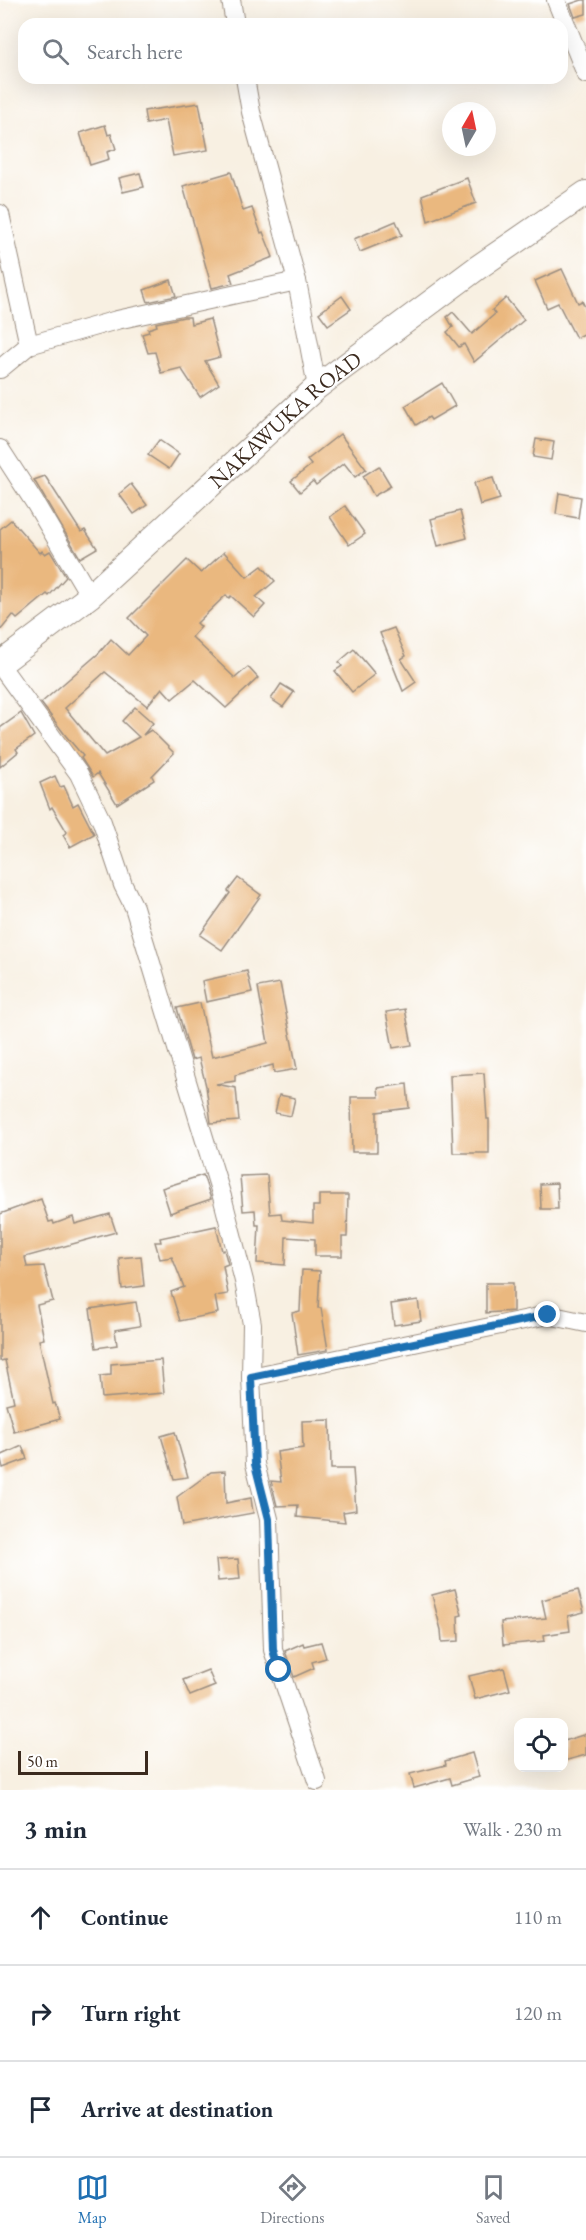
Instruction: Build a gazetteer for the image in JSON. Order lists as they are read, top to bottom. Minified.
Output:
{"streets":{"main road":["NAKAWUKA ROAD"]},"scale_bar":"50 m","north":"top","page":{"search":"Search here","scale":"50 m","heading":["3 min","Walk · 230 m"],"list":[["Continue","110 m"],["Turn right","120 m"],"Arrive at destination"],"nav":["Map","Directions","Saved"]}}
